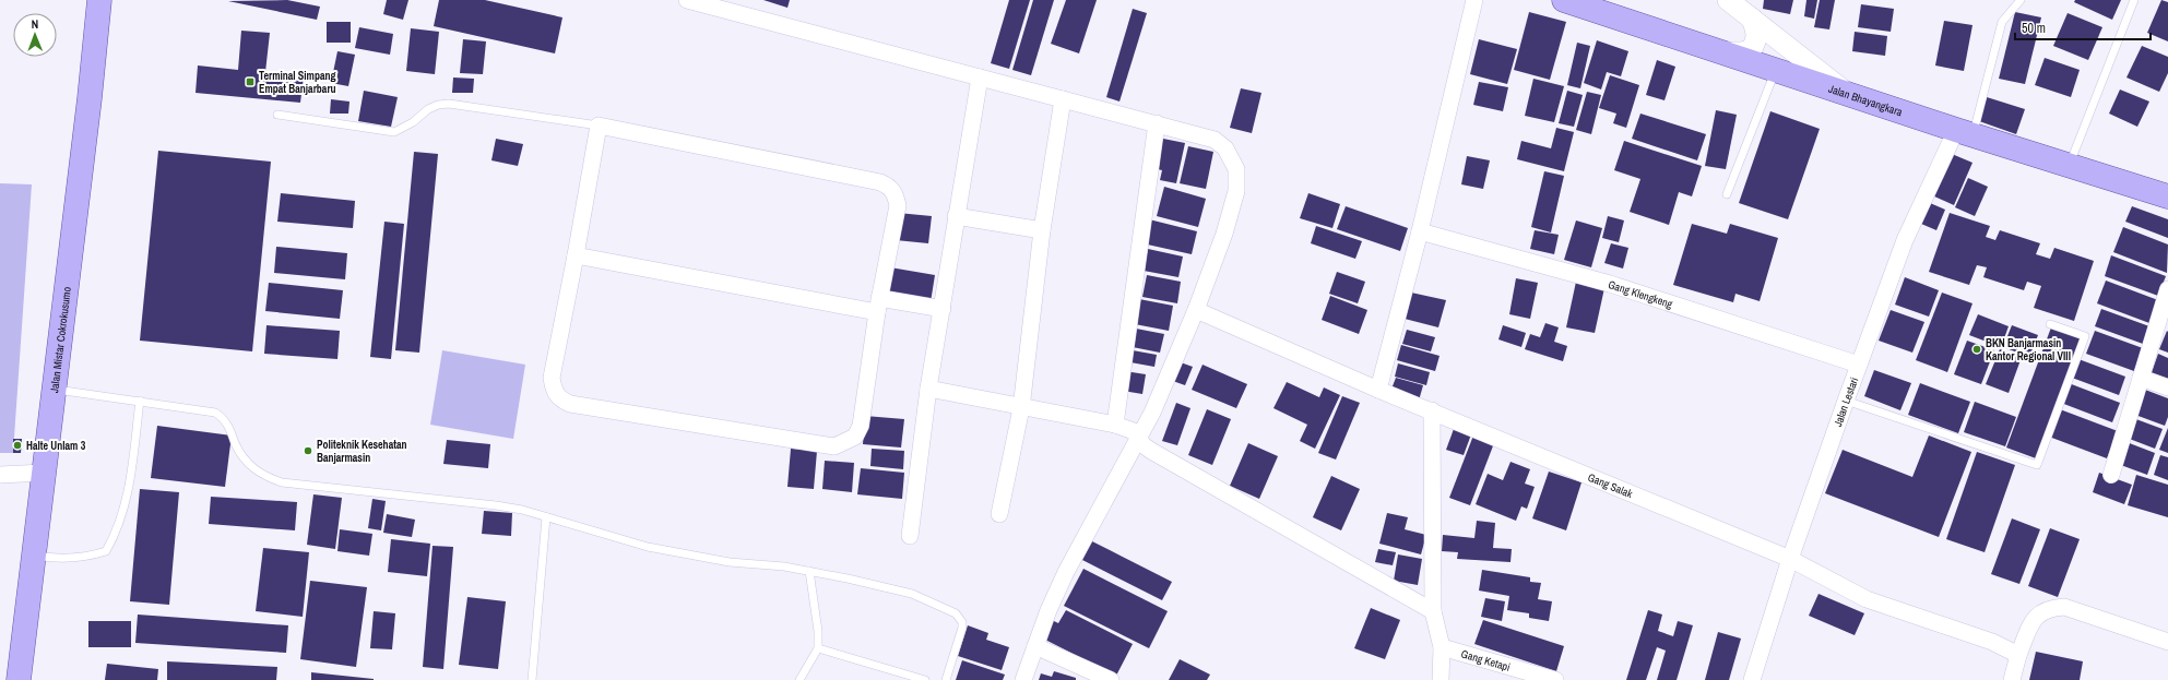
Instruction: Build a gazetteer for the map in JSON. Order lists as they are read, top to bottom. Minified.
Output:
{"streets":{"main road":["Jalan Bhayangkara","Jalan Mistar Cokrokusumo"],"street":["Gang Klengkeng","Jalan Lestari","Gang Salak","Gang Ketapi"]},"crossings":[["Jalan Bhayangkara","Jalan Lestari"],["Gang Klengkeng","Jalan Lestari"],["Jalan Lestari","Gang Salak"]],"places":{"transit":["Terminal Simpang Empat Banjarbaru"],"other":["BKN Banjarmasin Kantor Regional VIII","Halte Unlam 3","Politeknik Kesehatan Banjarmasin"]},"scale_bar":"50 m","north":"top"}
